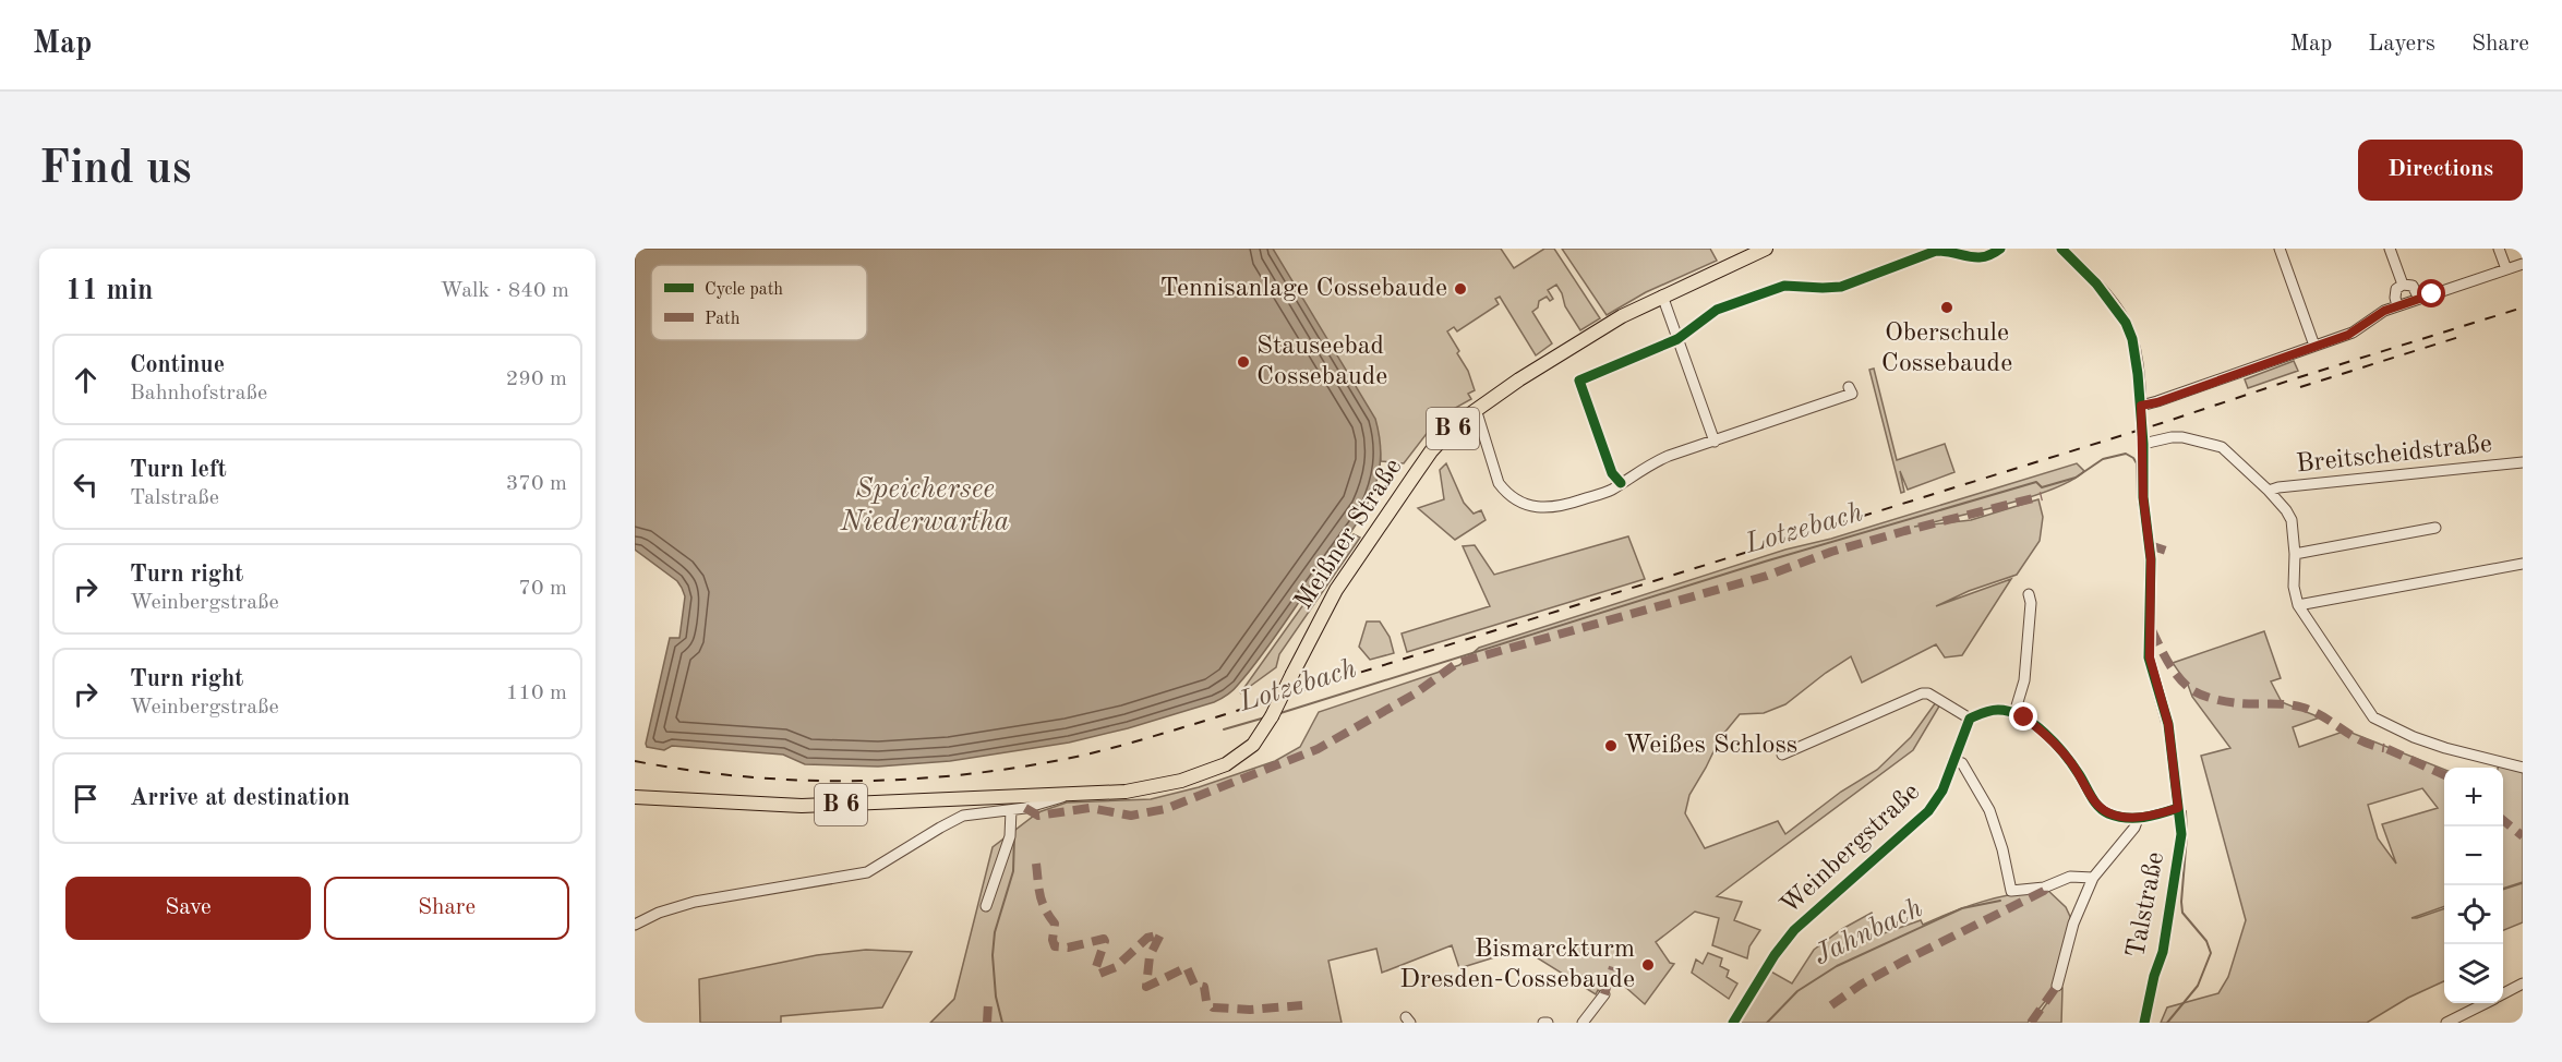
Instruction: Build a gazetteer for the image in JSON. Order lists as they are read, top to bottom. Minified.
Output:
{"streets":{"main road":["B 6","Meißner Straße"],"street":["Breitscheidstraße","Weinbergstraße","Talstraße"]},"crossings":[["B 6","Meißner Straße"]],"water":["Speichersee Niederwartha","Lotzebach","Jahnbach"],"places":["Tennisanlage Cossebaude","Oberschule Cossebaude","Stauseebad Cossebaude","Weißes Schloss","Bismarckturm Dresden-Cossebaude"],"legend":["Cycle path","Path"],"page":{"header":"Map","nav":["Map","Layers","Share"],"buttons":["Directions",["Save","Share"]],"title":"Find us","heading":["11 min","Walk · 840 m"],"list":[["Continue","Bahnhofstraße","290 m"],["Turn left","Talstraße","370 m"],["Turn right","Weinbergstraße","70 m"],["Turn right","Weinbergstraße","110 m"],"Arrive at destination"],"map_buttons":["+","−"]}}
